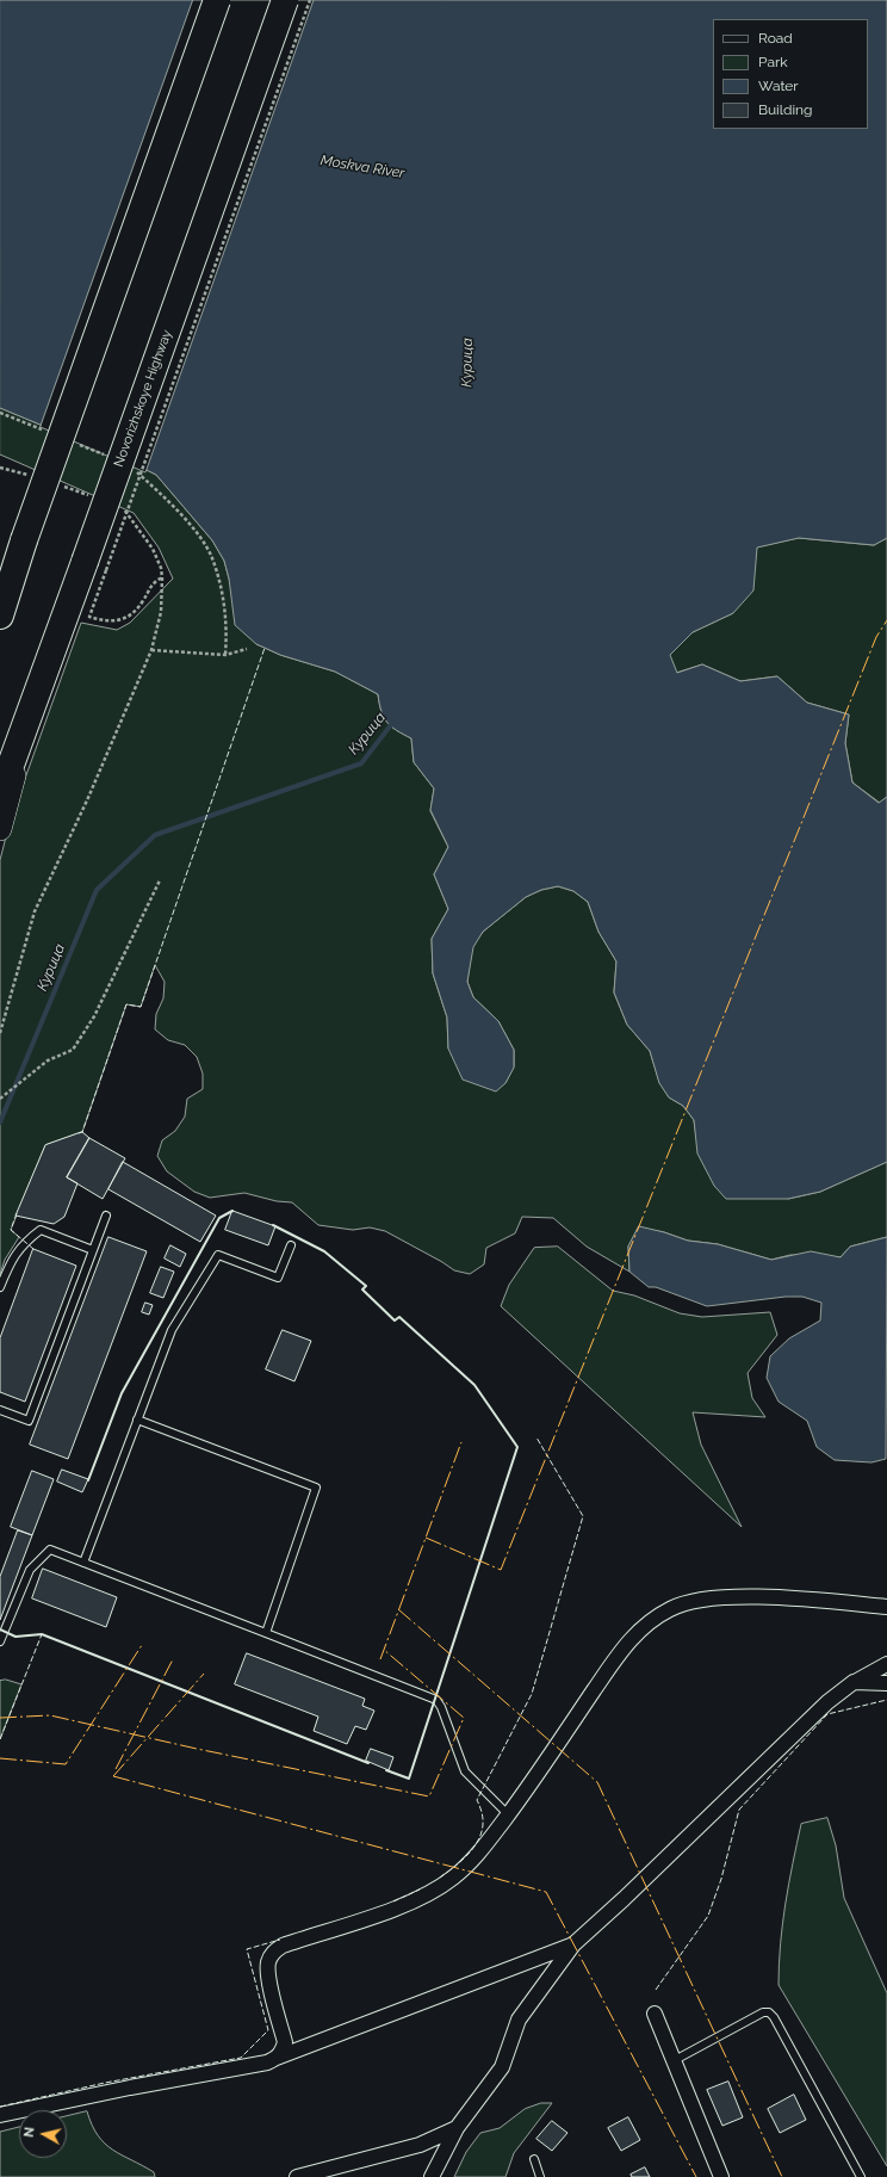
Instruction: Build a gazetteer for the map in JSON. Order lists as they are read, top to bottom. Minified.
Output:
{"streets":{"highway":["Novorizhskoye Highway"]},"water":["Moskva River","Курица"],"legend":["Road","Park","Water","Building"],"north":"left"}
